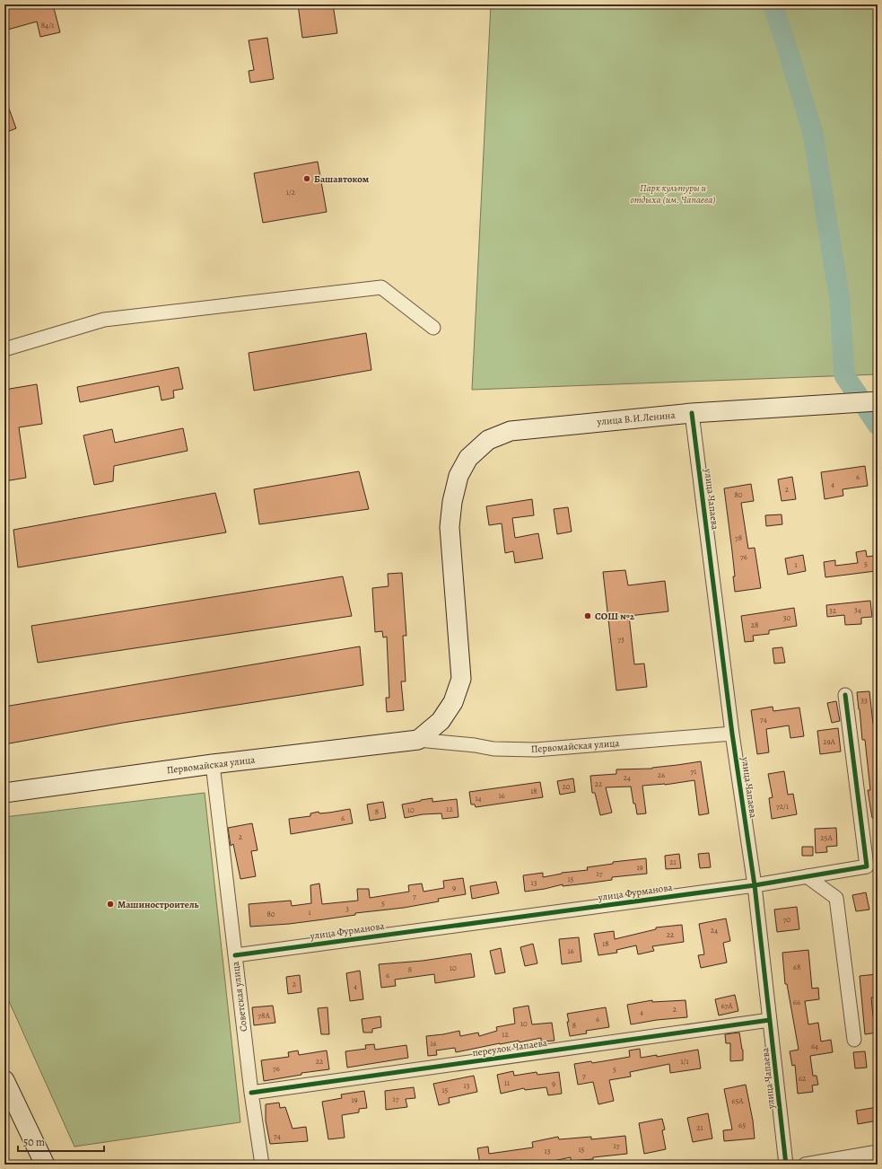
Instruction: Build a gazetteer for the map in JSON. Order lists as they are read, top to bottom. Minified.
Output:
{"streets":{"main road":["улица В.И.Ленина","Первомайская улица"],"street":["улица Чапаева","улица Фурманова","Советская улица","переулок Чапаева"]},"crossings":[["улица В.И.Ленина","улица Чапаева"],["улица В.И.Ленина","Первомайская улица"],["улица Чапаева","Первомайская улица"],["улица Чапаева","улица Фурманова"],["улица Чапаева","переулок Чапаева"],["Первомайская улица","Советская улица"],["улица Фурманова","Советская улица"],["Советская улица","переулок Чапаева"]],"parks":["Парк культуры и отдыха (им. Чапаева)"],"places":["Башавтоком","СОШ №2","Машиностроитель"],"house_numbers":["84/1","1/2","6","4","2","80","78","76","5","1","34","32","30","28","73","33","74","29А","71","26","24","22","20","18","16","14","72/1","12","10","8","6","2","25А","21","19","17","15","13","9","7","5","3","1","80","70","24","22","18","16","68","10","8","6","2","4","66","67А","2","4","78А","6","10","8","12","16","64","22","1/1","76","5","7","62","11","9","13","15","17","19","65А","65","21","74","17","15","13"],"scale_bar":"50 m"}
